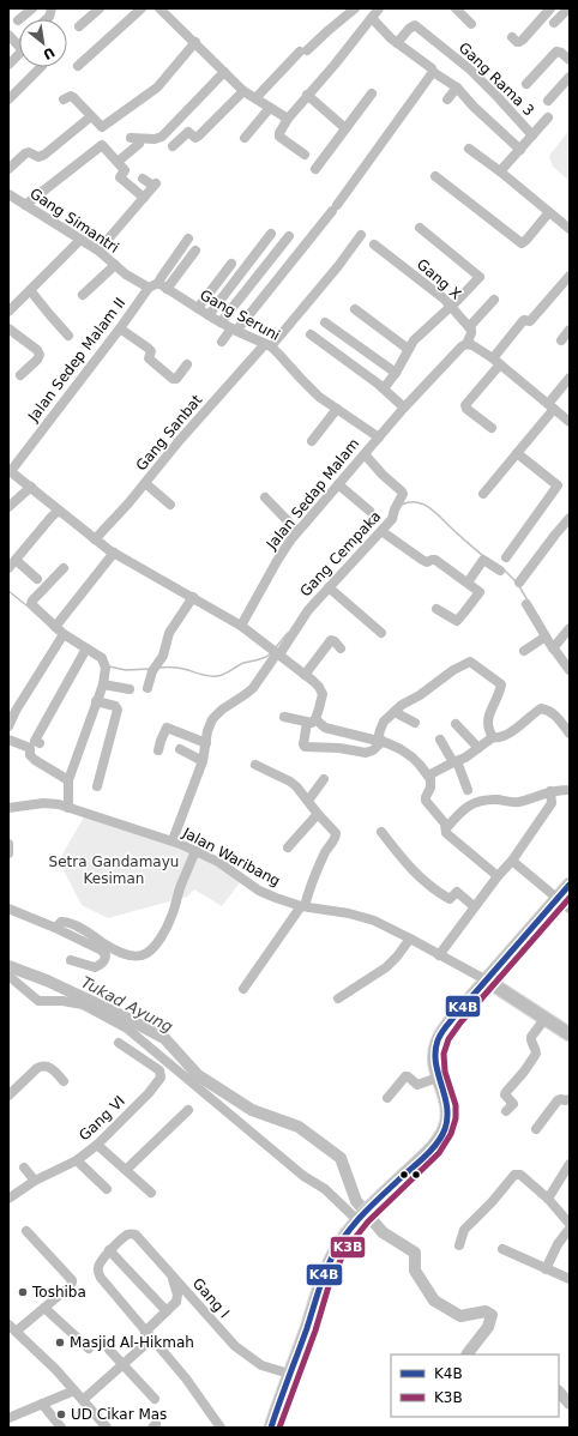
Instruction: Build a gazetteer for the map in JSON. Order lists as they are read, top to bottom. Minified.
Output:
{"streets":{"street":["Gang Rama 3","Gang Simantri","Gang X","Gang Seruni","Jalan Sedep Malam II","Gang Sanbat","Jalan Sedap Malam","Gang Cempaka","Jalan Waribang","Gang VI","Gang I"]},"crossings":[["Gang Simantri","Jalan Sedep Malam II"],["Gang Seruni","Gang Sanbat"],["Gang Seruni","Jalan Sedap Malam"],["Jalan Sedap Malam","Gang Cempaka"],["Gang Cempaka","Jalan Waribang"]],"water":["Tukad Ayung"],"parks":["Setra Gandamayu Kesiman"],"places":["Toshiba","Masjid Al-Hikmah","UD Cikar Mas"],"lines":["transit line K4B","transit line K3B"],"legend":["K4B","K3B"],"north":"bottom right"}
